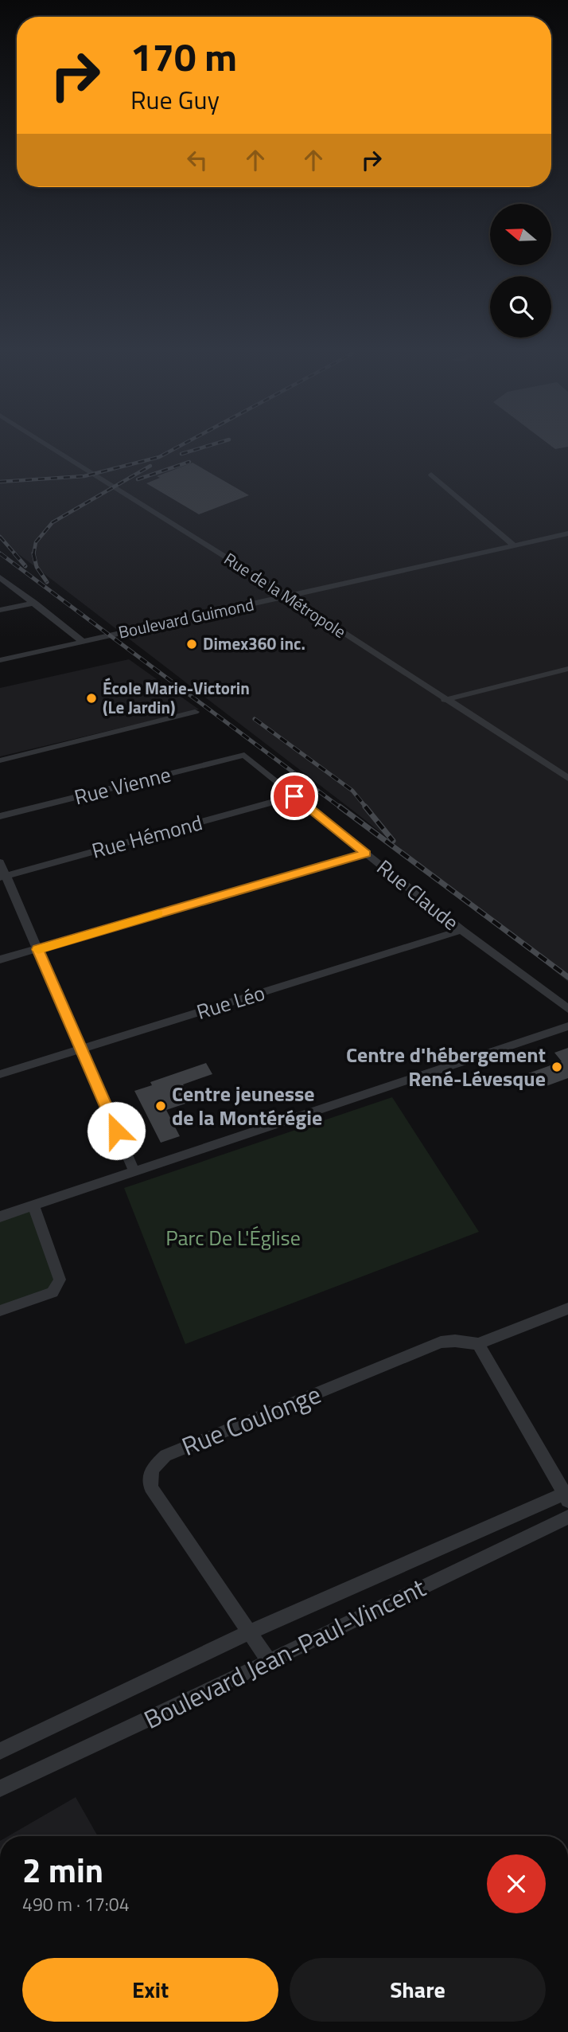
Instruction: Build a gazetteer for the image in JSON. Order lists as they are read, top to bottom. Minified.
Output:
{"streets":{"street":["Rue de la Métropole","Boulevard Guimond","Rue Vienne","Rue Hémond","Rue Claude","Rue Léo","Rue Coulonge","Boulevard Jean-Paul-Vincent"]},"crossings":[["Rue de la Métropole","Boulevard Guimond"],["Rue Vienne","Rue Claude"],["Rue Hémond","Rue Claude"],["Rue Claude","Rue Léo"],["Rue Coulonge","Boulevard Jean-Paul-Vincent"]],"parks":["Parc De L'Église"],"places":["Dimex360 inc.","École Marie-Victorin (Le Jardin)","Centre d'hébergement René-Lévesque","Centre jeunesse de la Montérégie"],"north":"left","page":{"turn":["170 m","Rue Guy"],"heading":["2 min","490 m · 17:04"],"buttons":["Exit","Share"]}}
